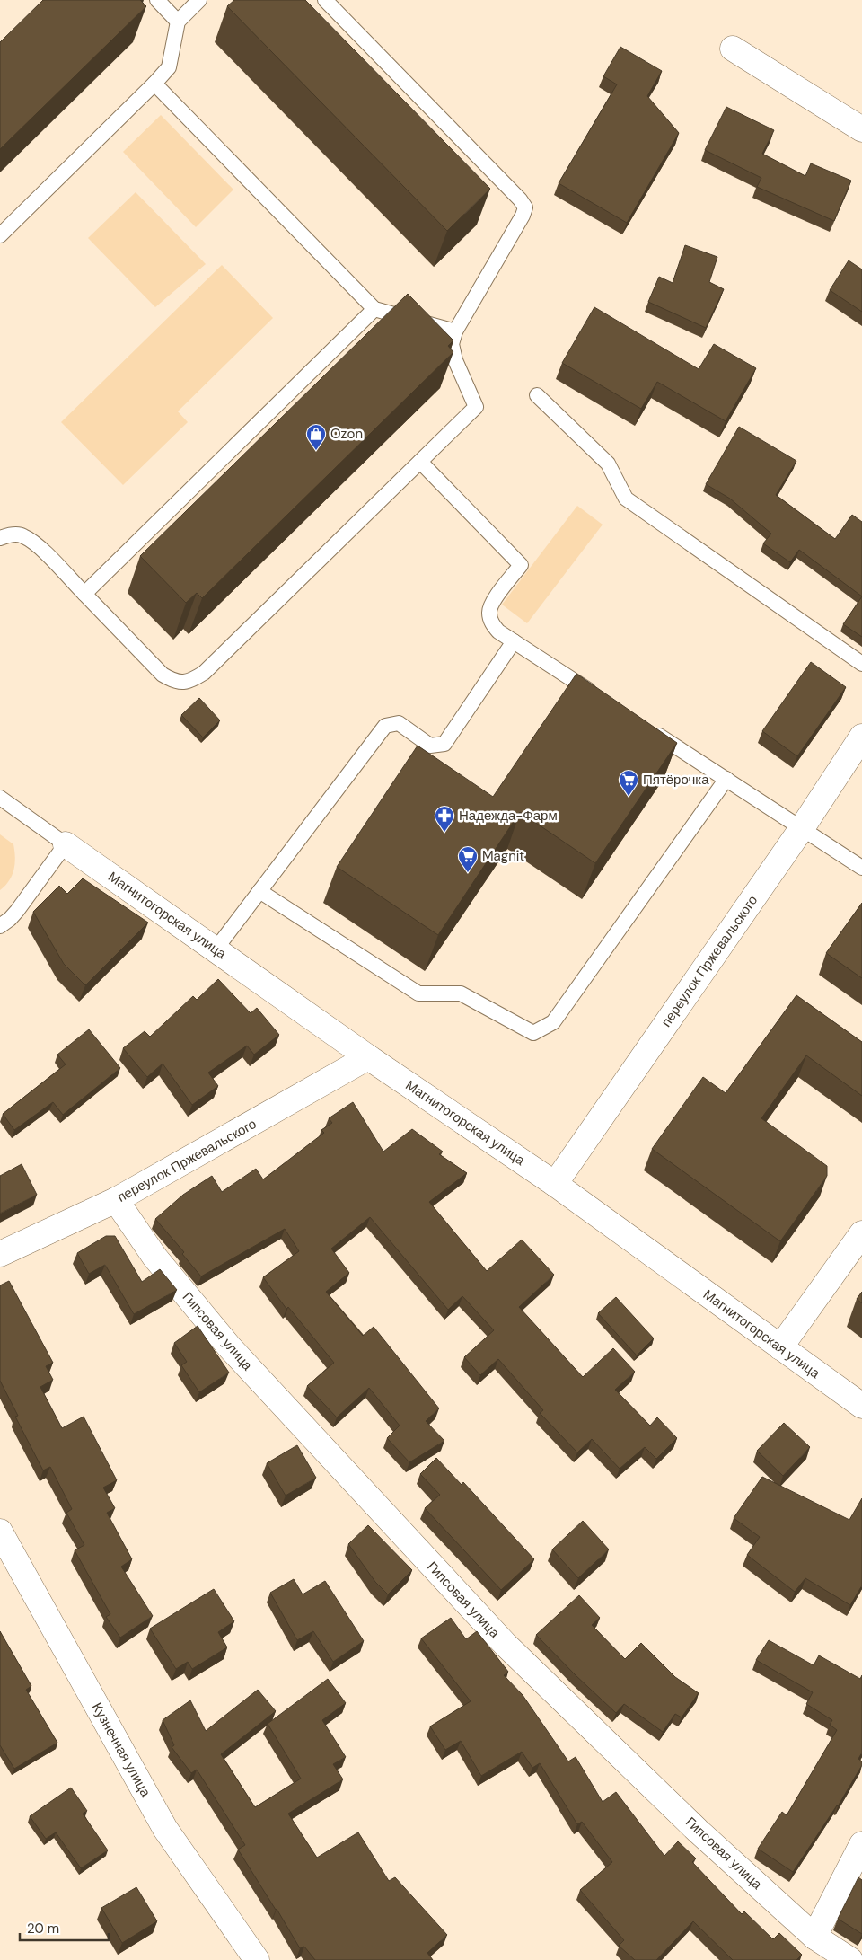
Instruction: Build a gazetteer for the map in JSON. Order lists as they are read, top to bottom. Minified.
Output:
{"streets":{"main road":["Магнитогорская улица","переулок Пржевальского","Гипсовая улица","Кузнечная улица"]},"crossings":[["Магнитогорская улица","переулок Пржевальского"],["переулок Пржевальского","Гипсовая улица"]],"places":{"shop":["Ozon"],"supermarket":["Пятёрочка","Magnit"],"pharmacy":["Надежда-Фарм"]},"scale_bar":"20 m"}
